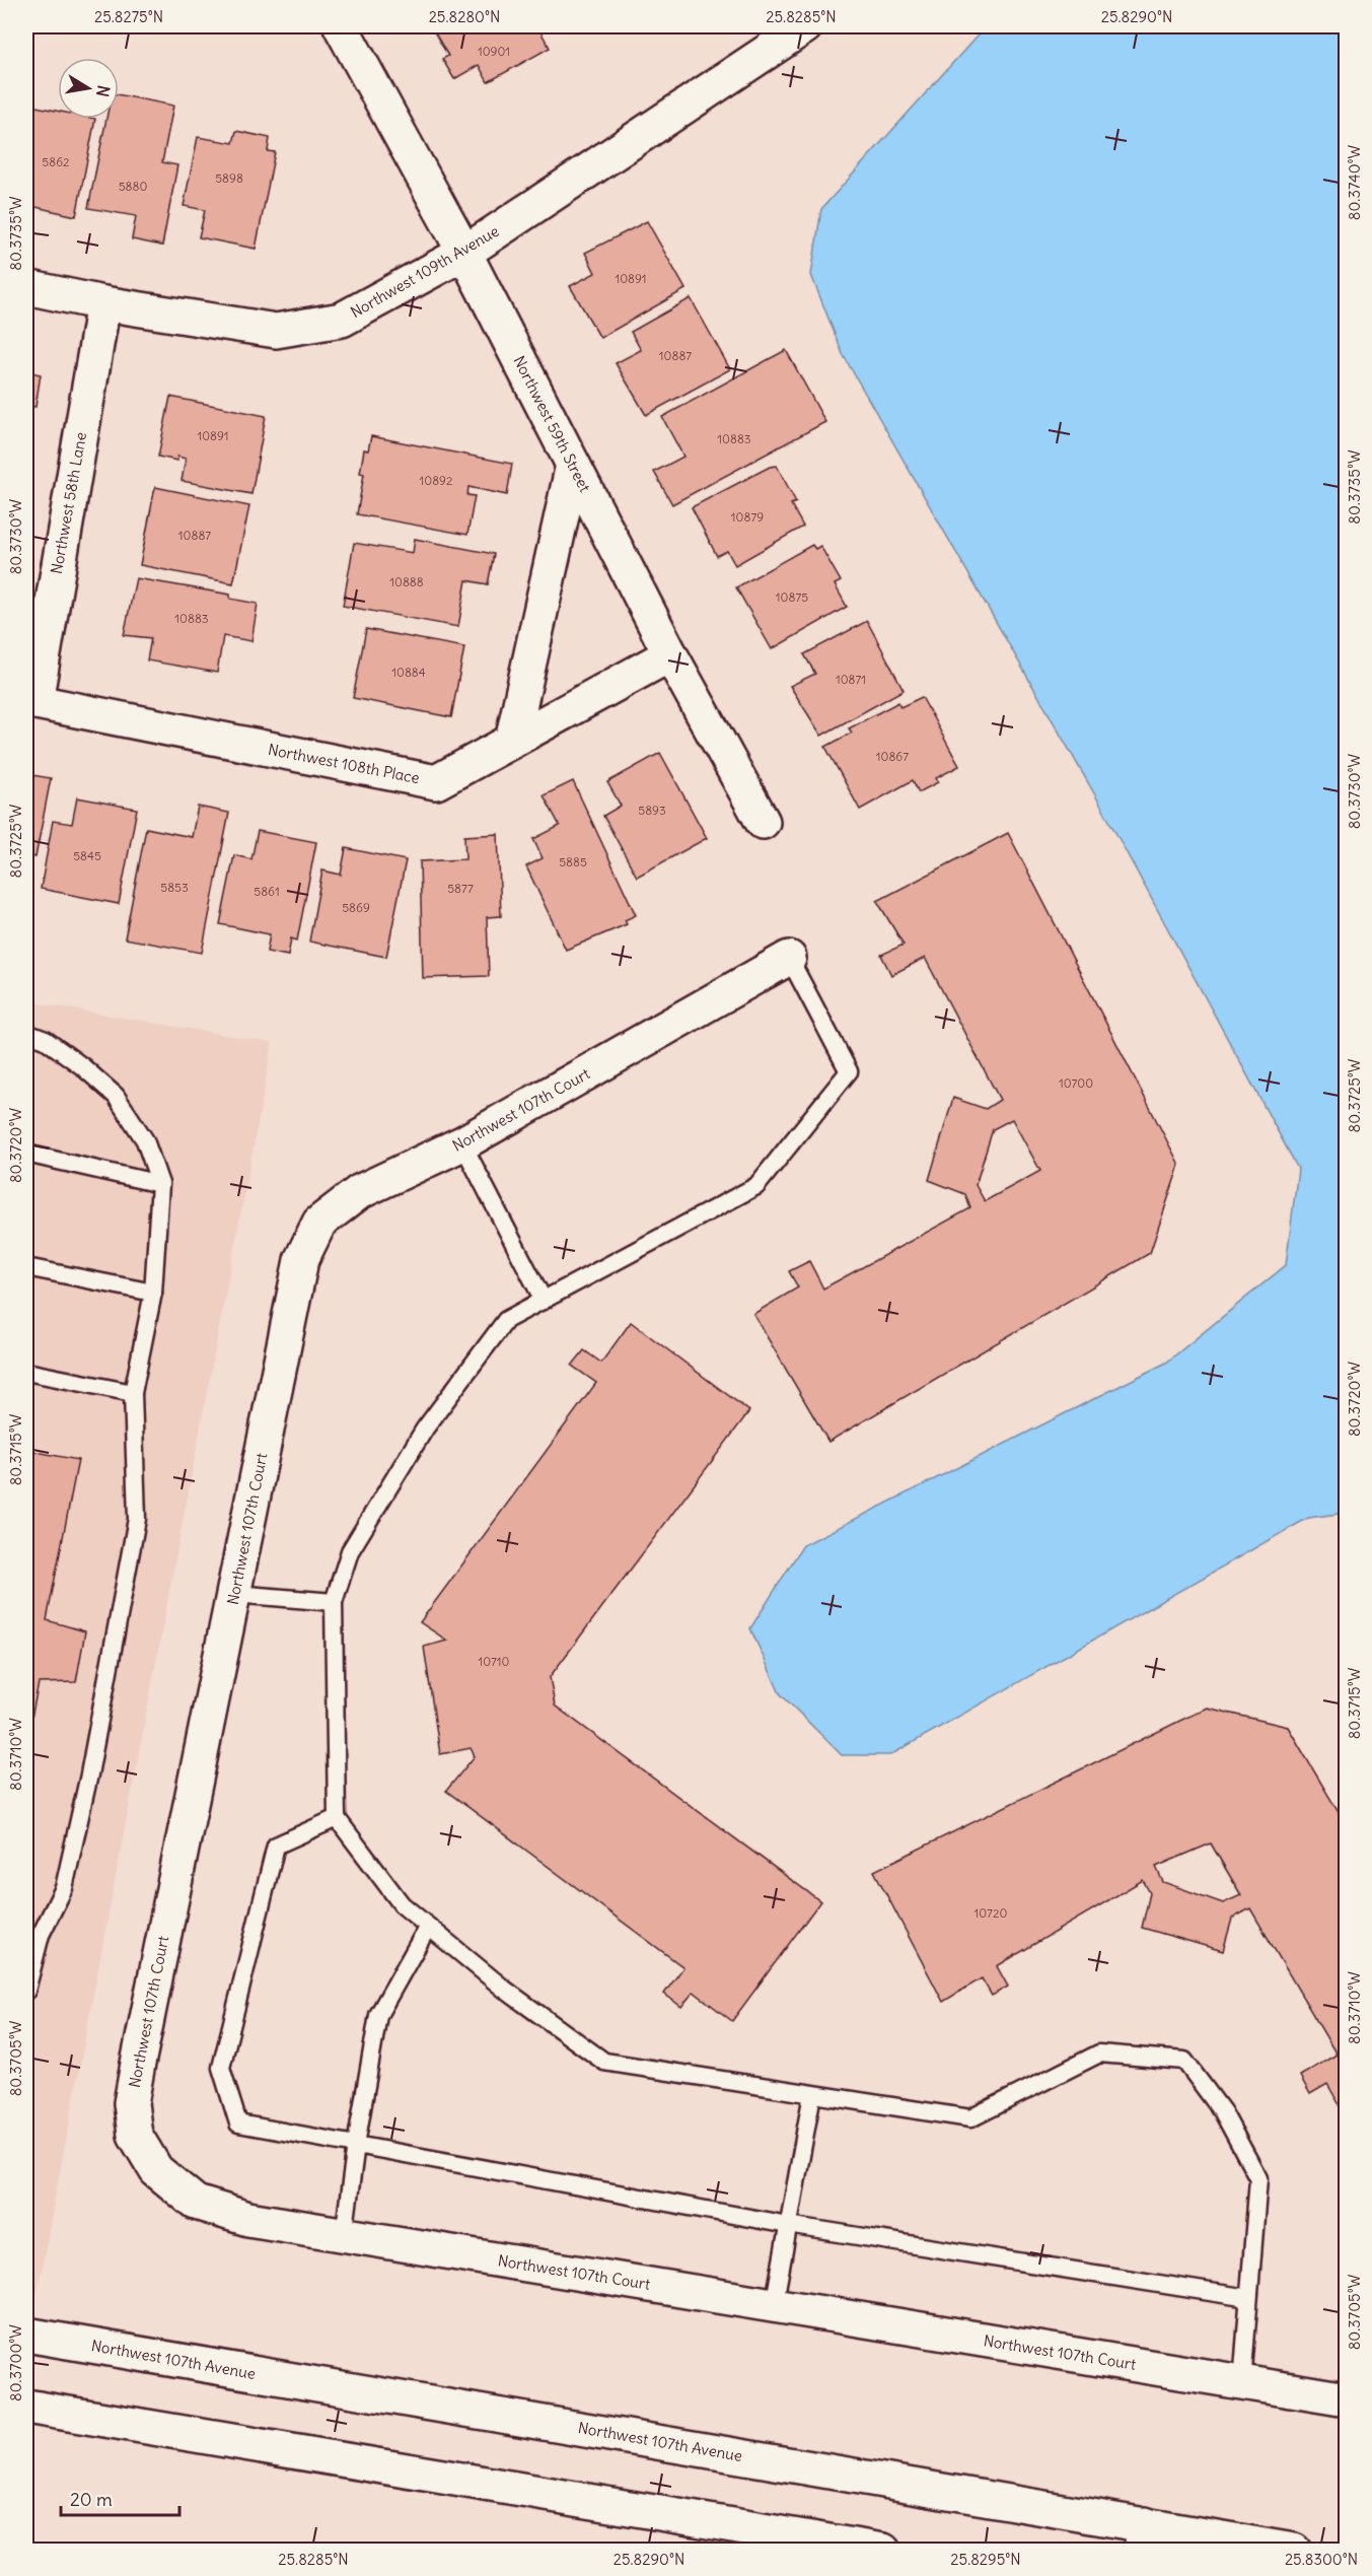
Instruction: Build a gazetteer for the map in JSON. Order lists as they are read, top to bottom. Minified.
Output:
{"streets":{"street":["Northwest 109th Avenue","Northwest 59th Street","Northwest 58th Lane","Northwest 108th Place","Northwest 107th Court","Northwest 107th Avenue"]},"crossings":[["Northwest 109th Avenue","Northwest 59th Street"],["Northwest 109th Avenue","Northwest 58th Lane"],["Northwest 59th Street","Northwest 108th Place"],["Northwest 58th Lane","Northwest 108th Place"]],"house_numbers":["10901","5862","5898","5880","10891","10887","10891","10883","10892","10879","10887","10888","10875","10883","10884","10871","10867","5893","5845","5885","5853","5877","5861","5869","10700","10710","10720"],"scale_bar":"20 m","north":"right","coordinates":["25.8275°N","25.8280°N","25.8285°N","25.8290°N","80.3740°W","80.3735°W","80.3730°W","80.3725°W","80.3720°W","80.3715°W","80.3710°W","80.3705°W","80.3700°W","25.8295°N","25.8300°N"]}
